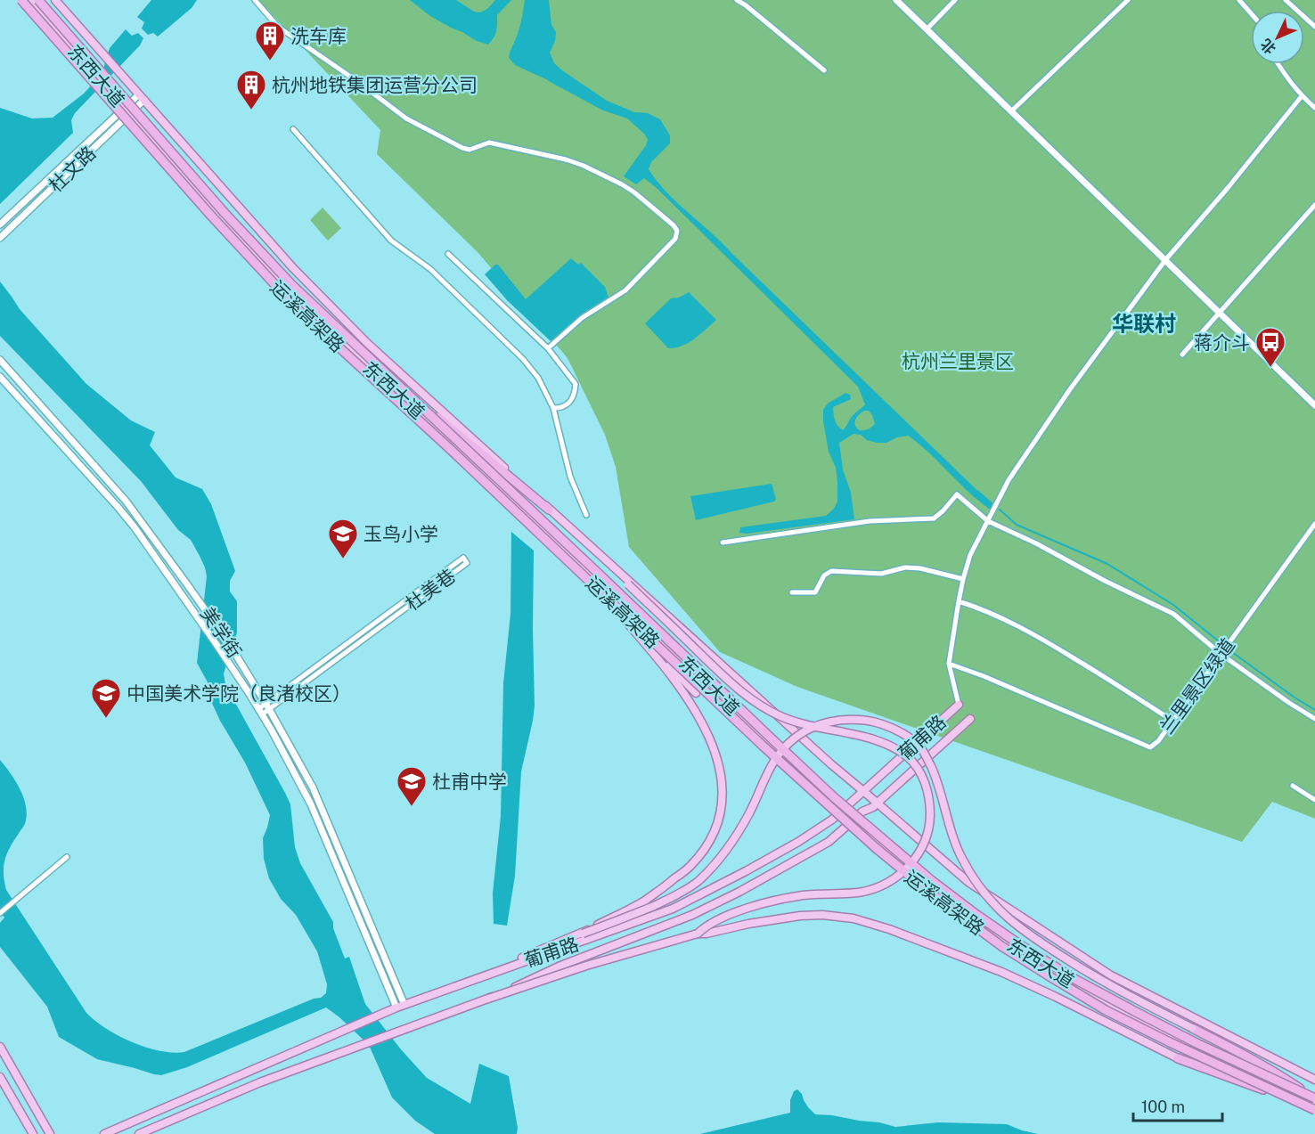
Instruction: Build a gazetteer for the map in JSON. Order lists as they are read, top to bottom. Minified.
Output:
{"streets":{"highway":["运溪高架路"],"main road":["东西大道","葡甫路"],"street":["杜文路","杜美巷","美学街","兰里景区绿道"]},"crossings":[["东西大道","杜文路"],["东西大道","葡甫路"],["杜美巷","美学街"],["美学街","葡甫路"]],"districts":["华联村"],"parks":["杭州兰里景区"],"places":{"building":["洗车库","杭州地铁集团运营分公司"],"bus stop":["蒋介斗"],"school or university":["玉鸟小学","中国美术学院（良渚校区）","杜甫中学"]},"scale_bar":"100 m","north":"bottom left"}
